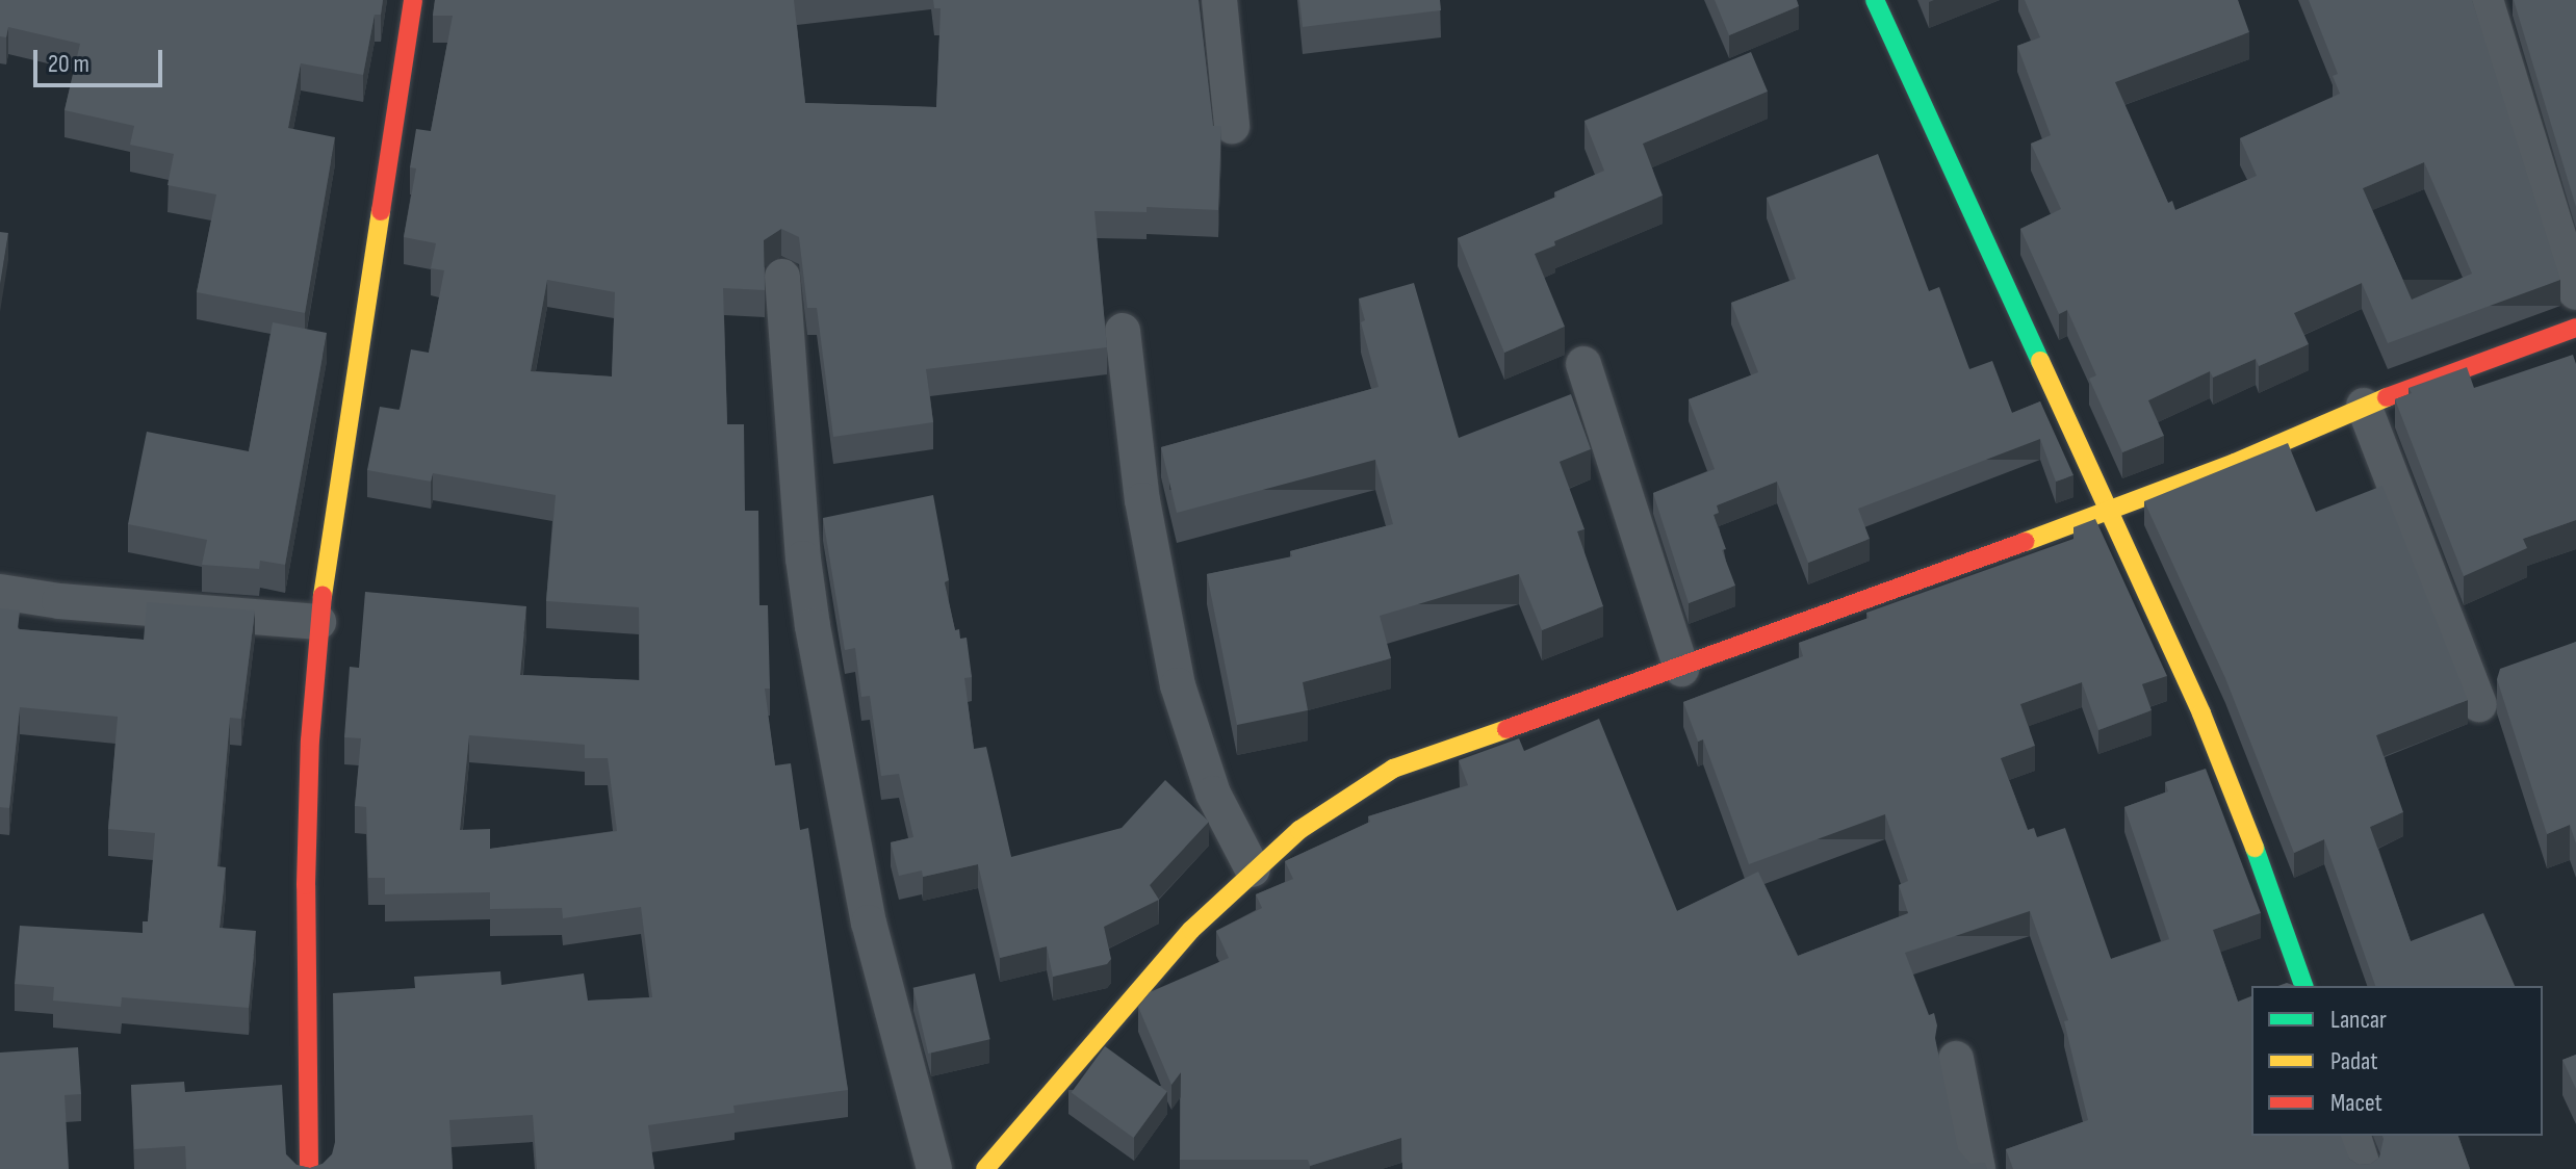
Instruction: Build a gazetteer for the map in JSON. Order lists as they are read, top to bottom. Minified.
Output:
{"legend":["Lancar","Padat","Macet"],"scale_bar":"20 m"}
